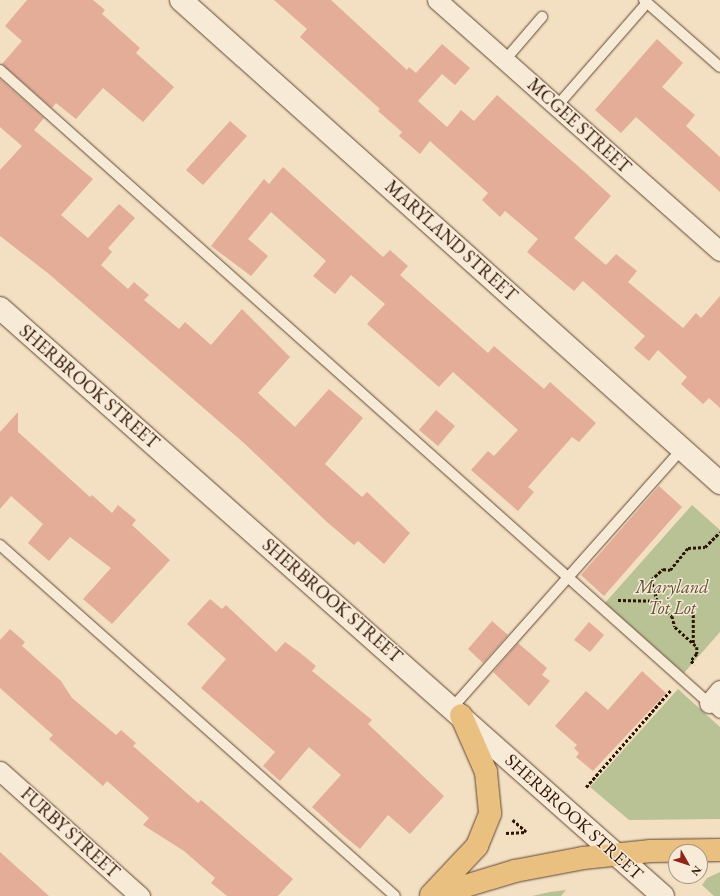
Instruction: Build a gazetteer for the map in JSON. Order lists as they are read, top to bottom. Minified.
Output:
{"streets":{"main road":["MARYLAND STREET","SHERBROOK STREET"],"street":["MCGEE STREET","FURBY STREET"]},"parks":["Maryland Tot Lot"],"north":"bottom right"}
